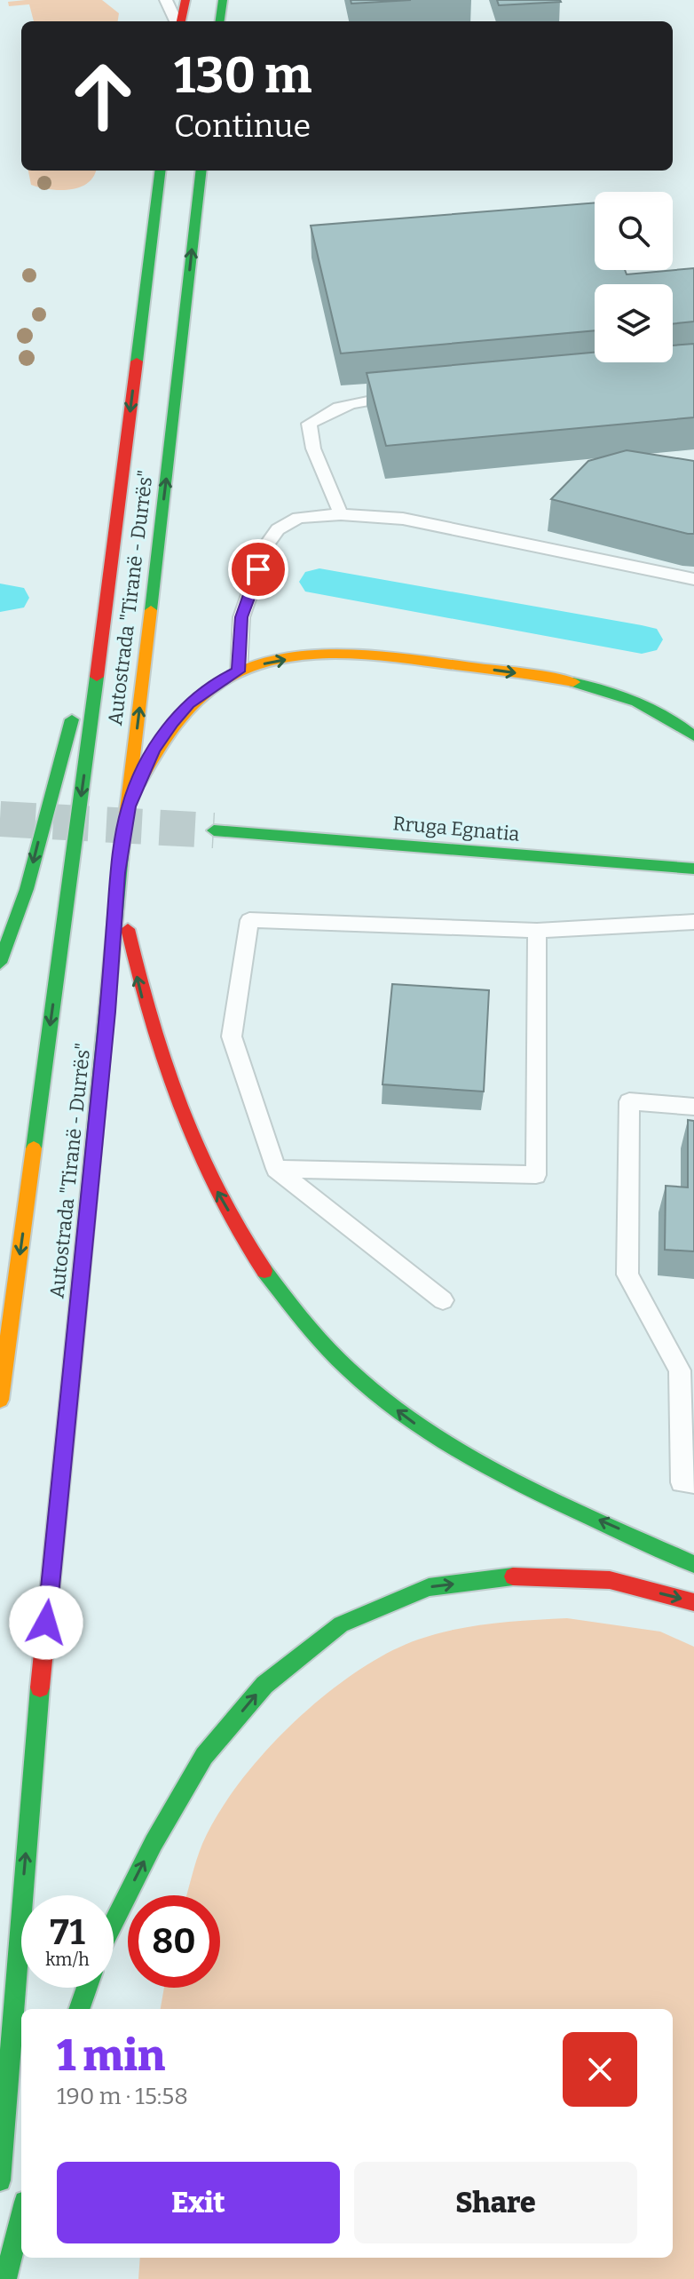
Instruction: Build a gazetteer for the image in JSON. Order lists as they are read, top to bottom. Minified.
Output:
{"streets":{"main road":["Autostrada \"Tiranë - Durrës\"","Rruga Egnatia"]},"page":{"turn":["130 m","Continue"],"speed":"71 km/h","limit":"80","heading":["1 min","190 m · 15:58"],"buttons":["Exit","Share"]}}
